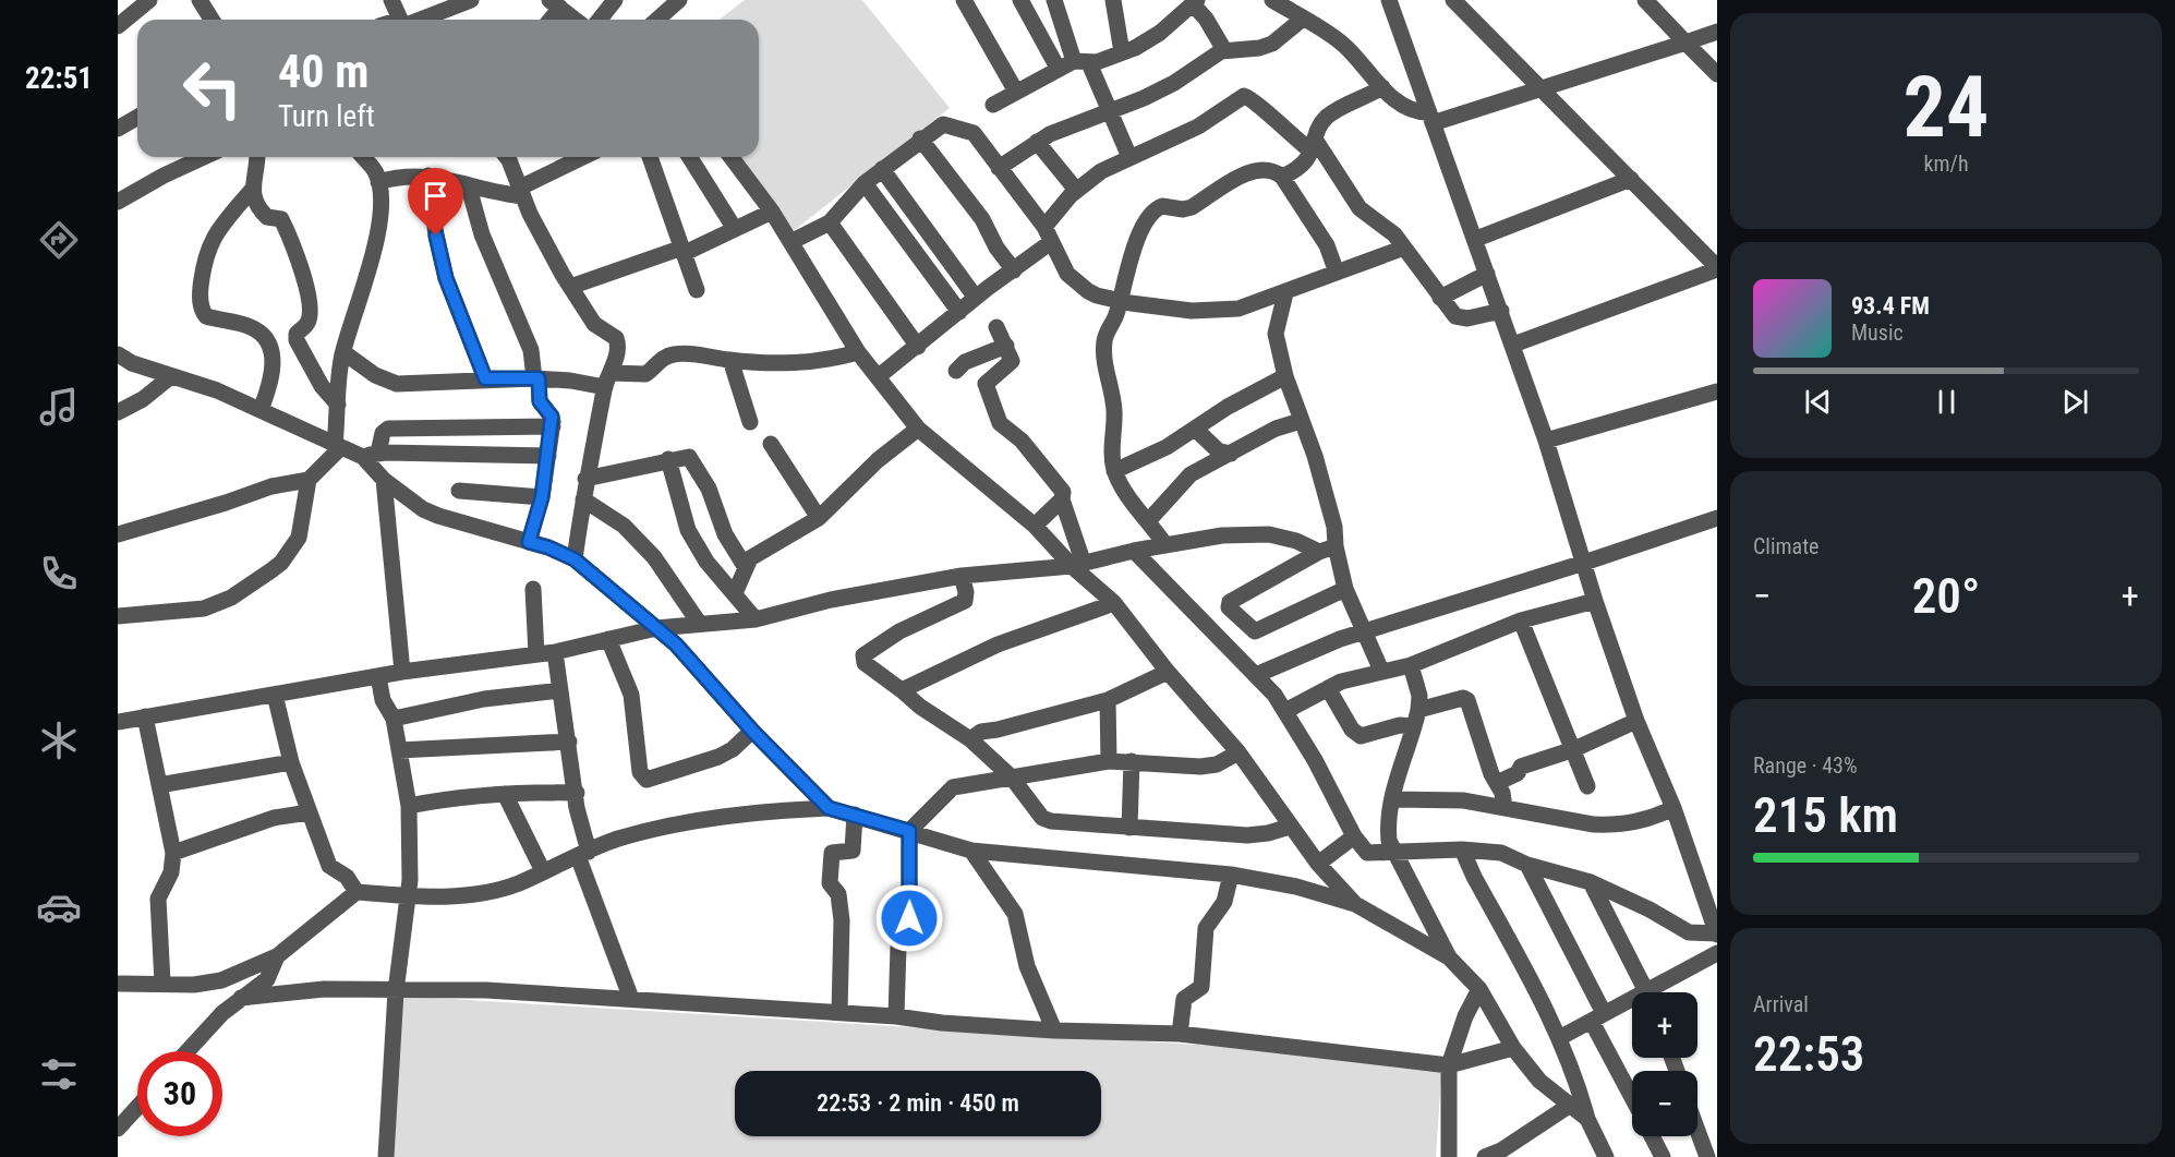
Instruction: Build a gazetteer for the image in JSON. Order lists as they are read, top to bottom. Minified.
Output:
{"page":{"tabs":"22:51","tile":[["24","km/h"],"Climate",["Range · 43%","215 km"],["Arrival","22:53"]],"turn":["40 m","Turn left"],"song":["93.4 FM","Music"],"heat":["−","20°","+"],"map_buttons":["+","−"],"limit":"30","trip":"22:53 · 2 min · 450 m"}}
